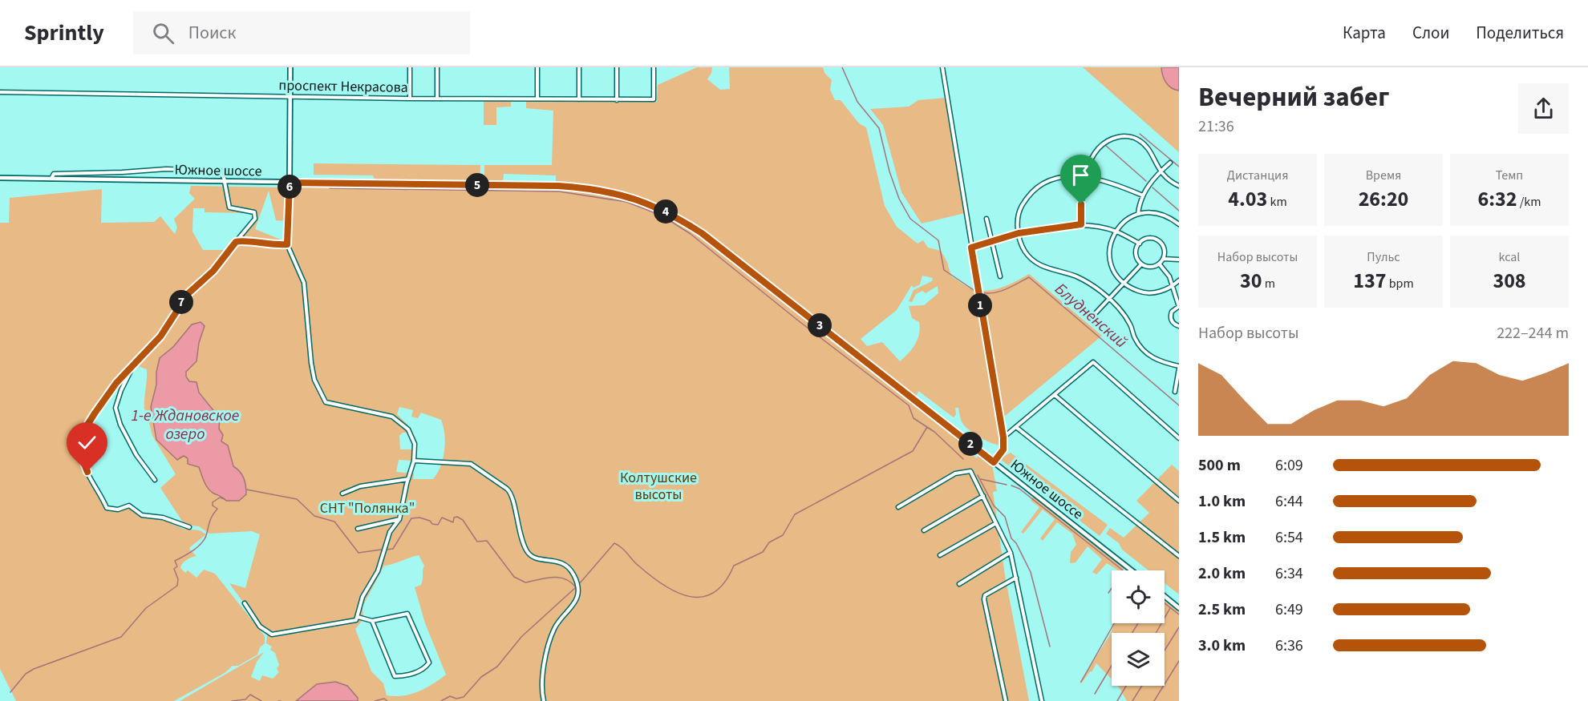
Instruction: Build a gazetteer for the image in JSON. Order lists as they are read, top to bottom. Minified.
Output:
{"streets":{"street":["проспект Некрасова","Южное шоссе"]},"water":["Блудненский","1-е Ждановское озеро"],"parks":["Колтушские высоты","СНТ \"Полянка\""],"page":{"header":"Sprintly","search":"Поиск","nav":["Карта","Слои","Поделиться"],"heading":["Вечерний забег","21:36"],"stats":[["Дистанция","4.03 km"],["Время","26:20"],["Темп","6:32 /km"],["Набор высоты","30 m"],["Пульс","137 bpm"],["kcal","308"]],"pins":["5","6","4","7","1","3","2"],"chart":["Набор высоты","222–244 m"],"list":[{"name":"500 m","note":"6:09"},{"name":"1.0 km","note":"6:44"},{"name":"1.5 km","note":"6:54"},{"name":"2.0 km","note":"6:34"},{"name":"2.5 km","note":"6:49"},{"name":"3.0 km","note":"6:36"}]}}
